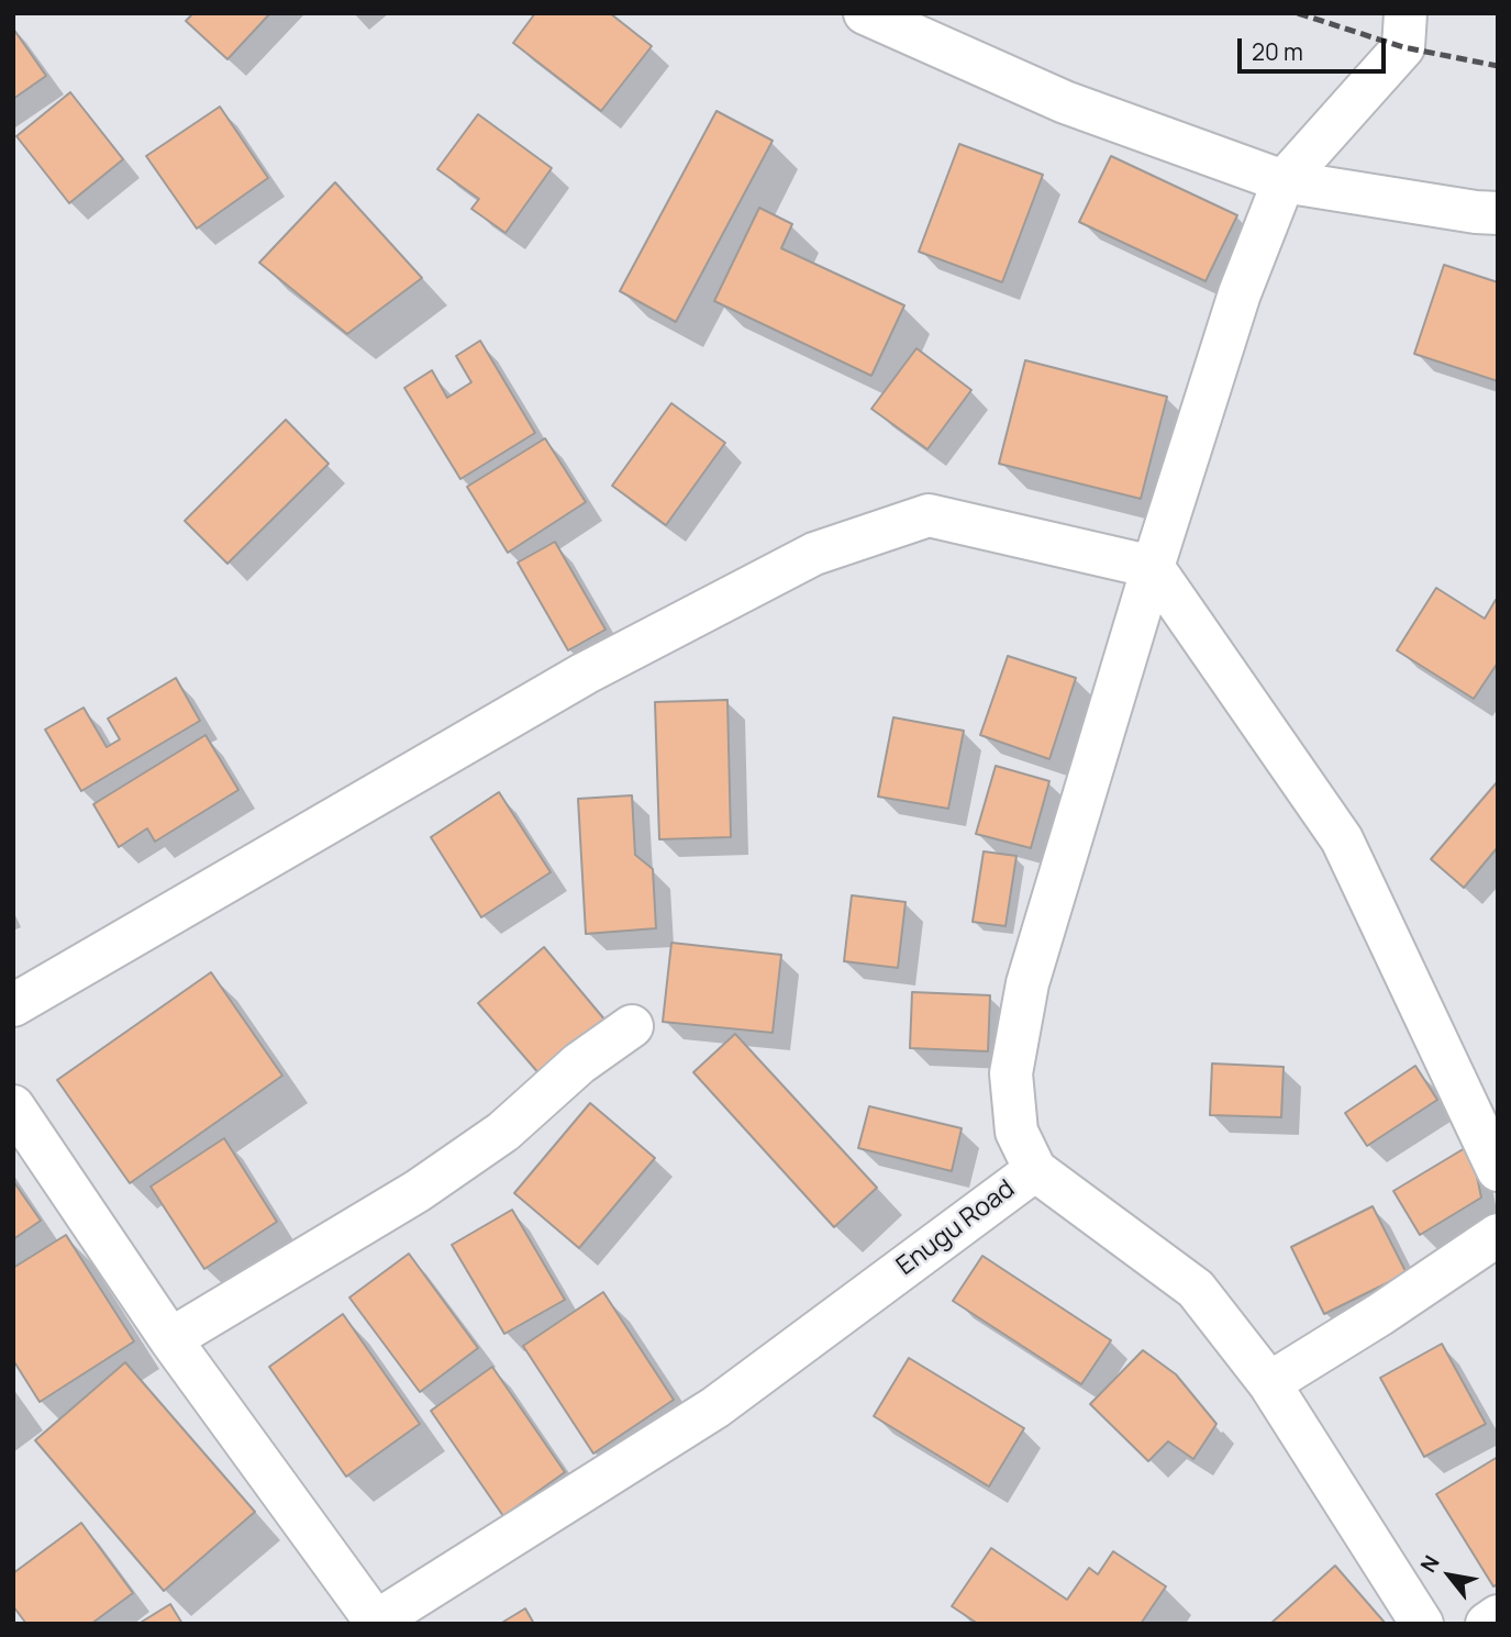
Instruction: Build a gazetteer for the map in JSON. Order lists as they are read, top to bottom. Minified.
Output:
{"streets":{"street":["Enugu Road"]},"scale_bar":"20 m","north":"top left"}
